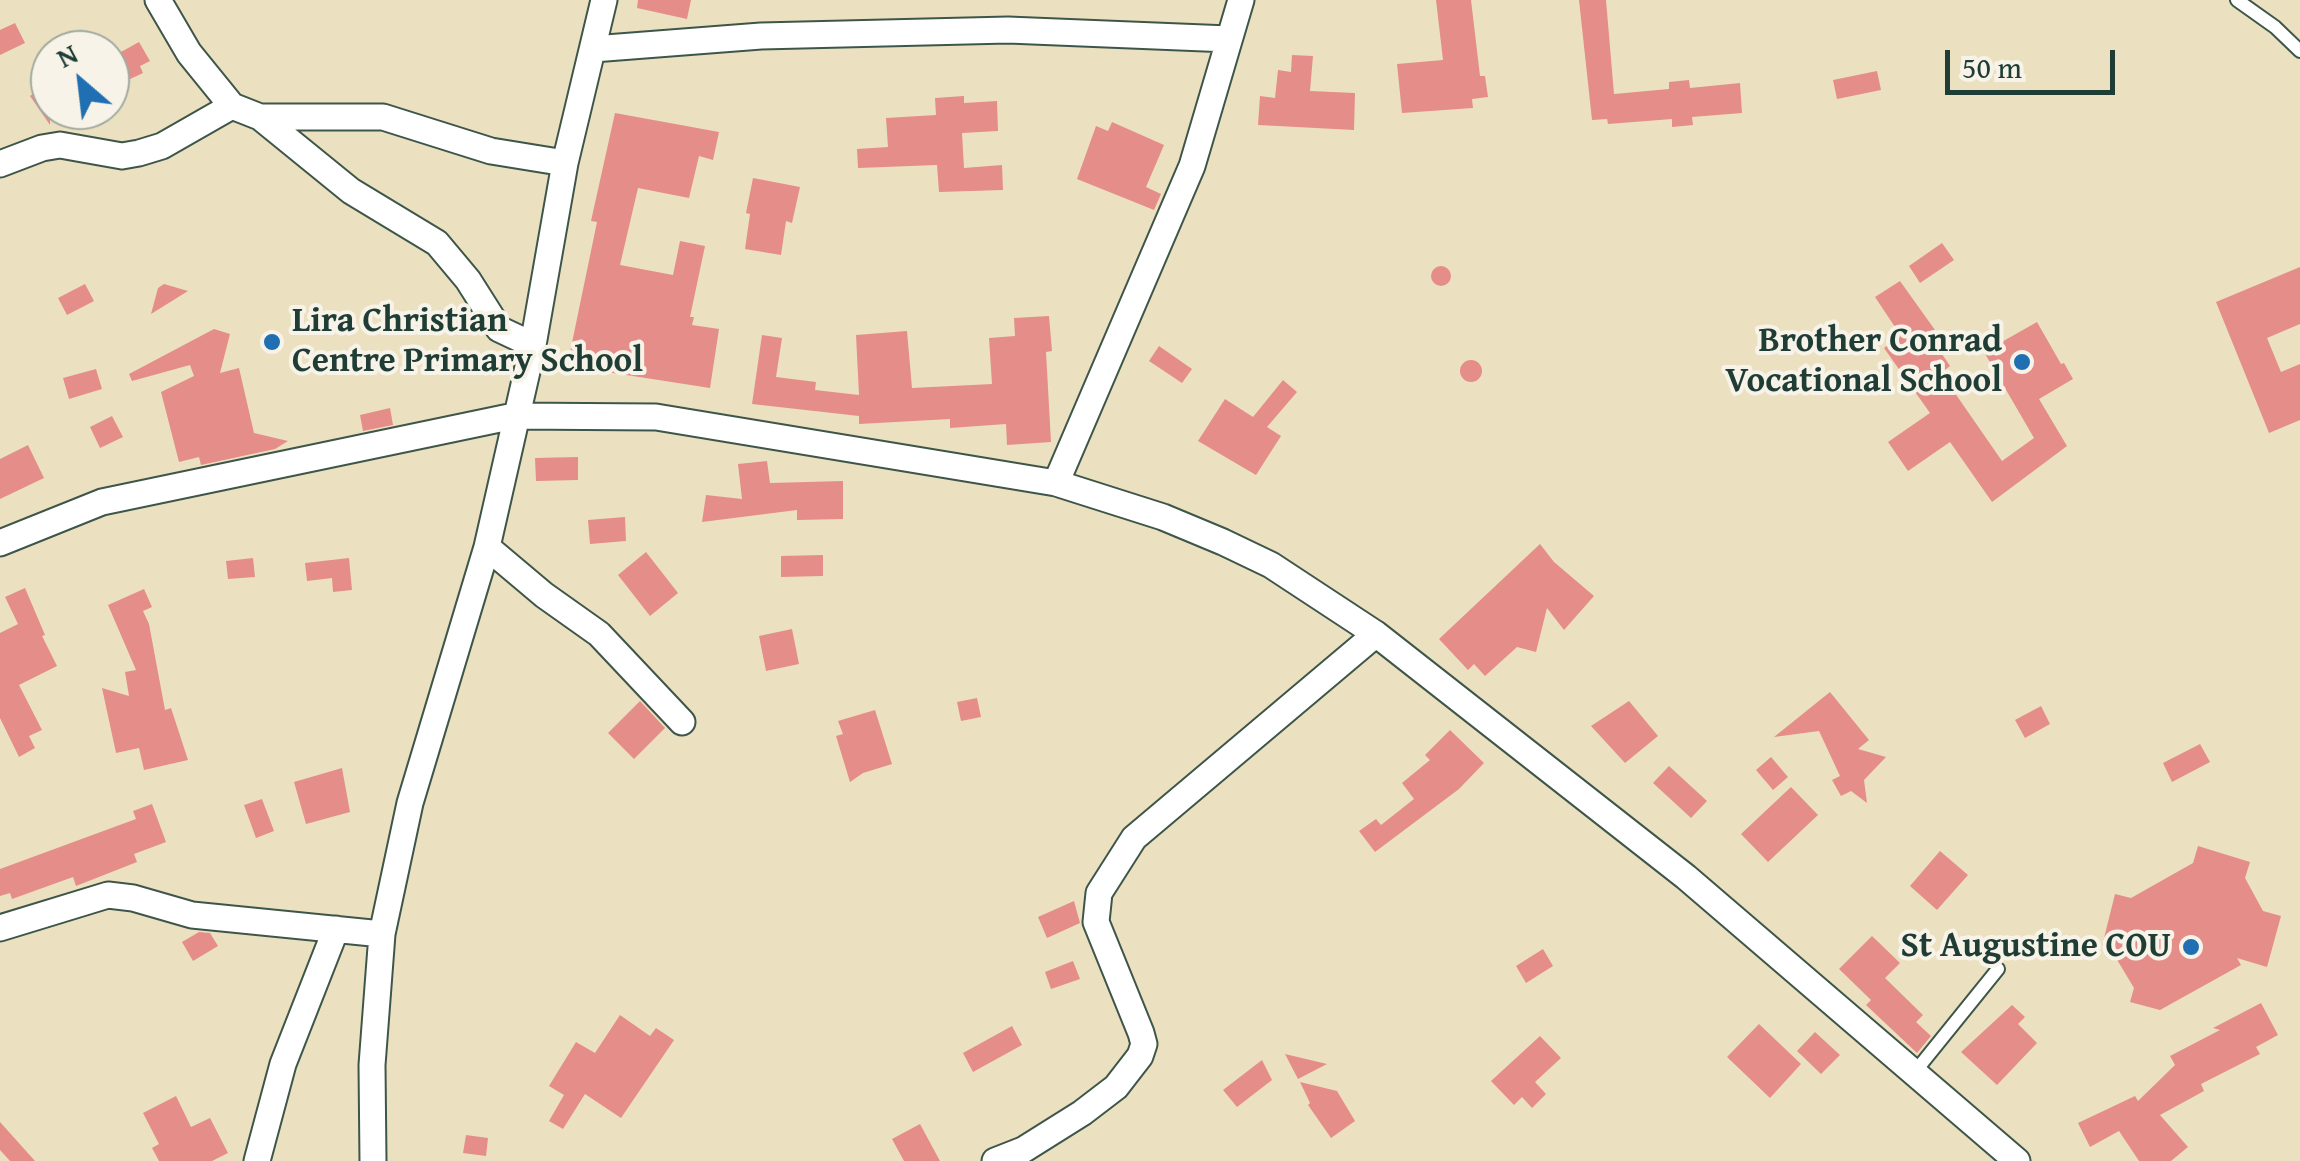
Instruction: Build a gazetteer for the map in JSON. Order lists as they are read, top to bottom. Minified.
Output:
{"places":["Lira Christian Centre Primary School","Brother Conrad Vocational School","St Augustine COU"],"scale_bar":"50 m","north":"top left"}
